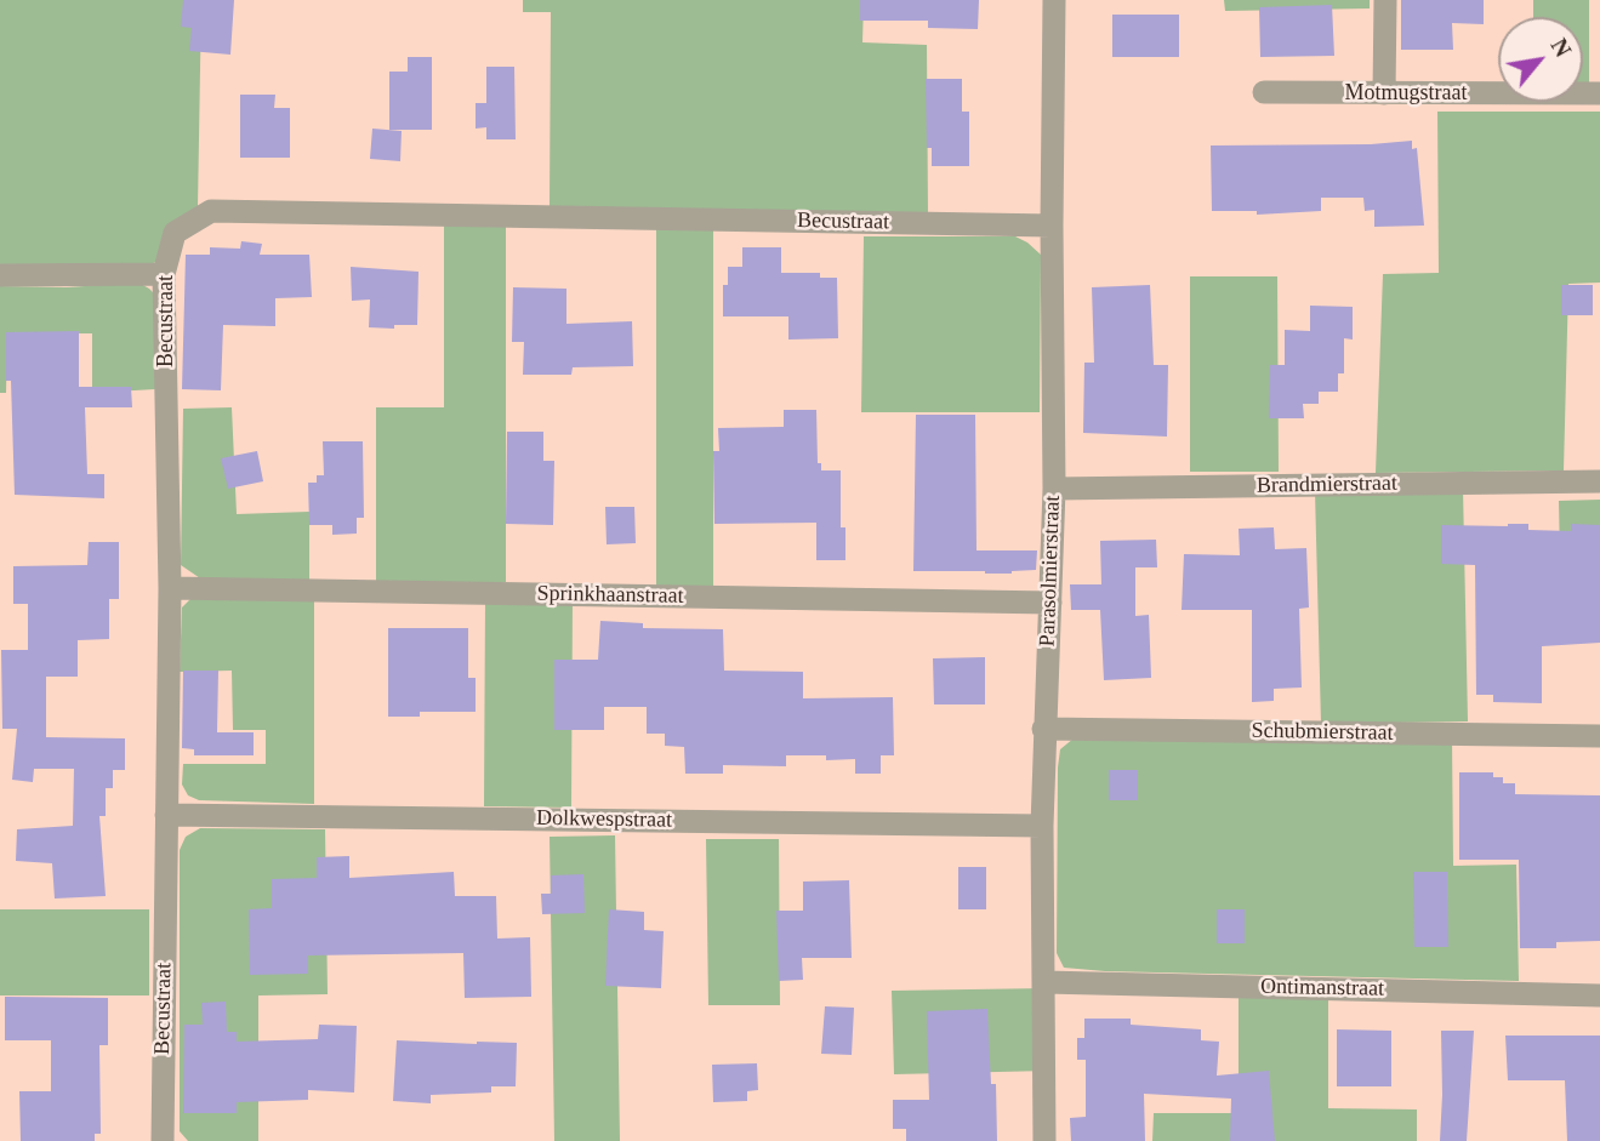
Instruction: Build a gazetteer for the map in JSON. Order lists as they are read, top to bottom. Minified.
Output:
{"streets":{"street":["Motmugstraat","Becustraat","Brandmierstraat","Parasolmierstraat","Sprinkhaanstraat","Schubmierstraat","Dolkwespstraat","Ontimanstraat"]},"crossings":[["Becustraat","Parasolmierstraat"],["Becustraat","Sprinkhaanstraat"],["Becustraat","Dolkwespstraat"],["Brandmierstraat","Parasolmierstraat"],["Parasolmierstraat","Sprinkhaanstraat"],["Parasolmierstraat","Schubmierstraat"],["Parasolmierstraat","Dolkwespstraat"],["Parasolmierstraat","Ontimanstraat"]],"north":"top right"}
